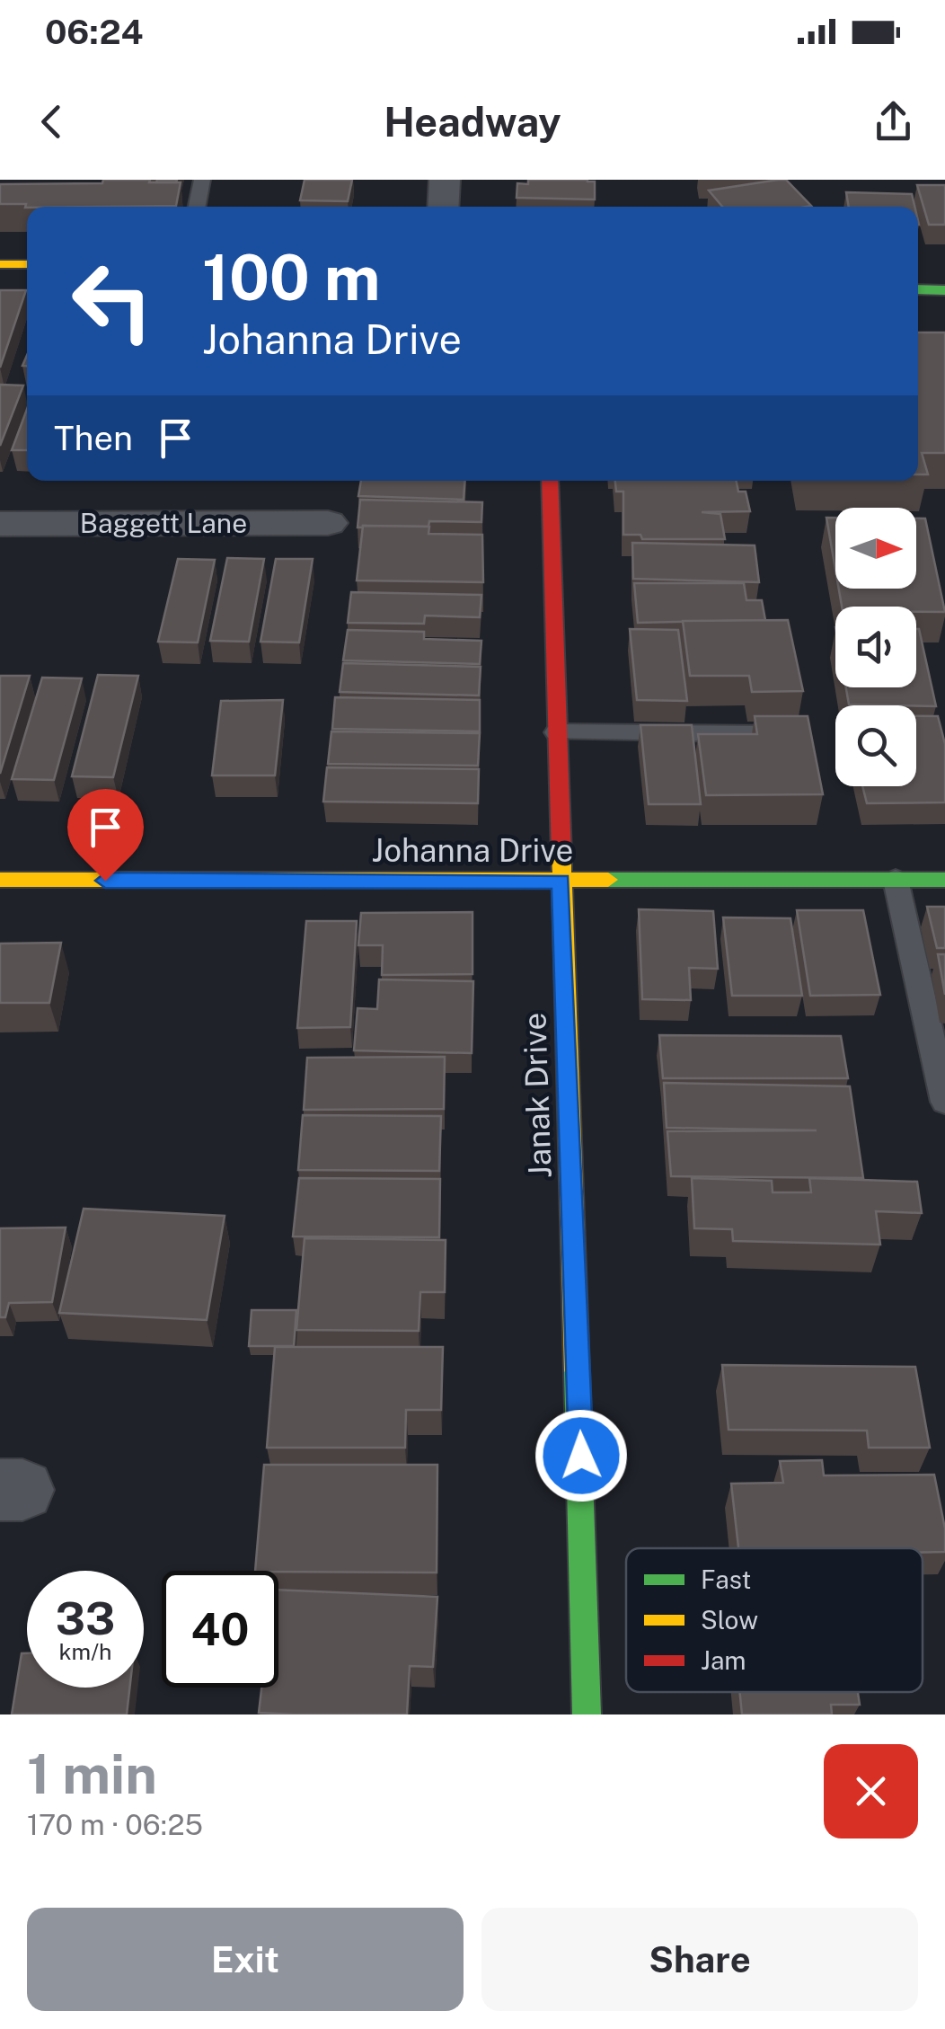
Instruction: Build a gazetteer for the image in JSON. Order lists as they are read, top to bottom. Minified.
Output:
{"streets":{"street":["Baggett Lane","Johanna Drive","Janak Drive"]},"crossings":[["Johanna Drive","Janak Drive"]],"legend":["Fast","Slow","Jam"],"north":"right","page":{"status":"06:24","header":"Headway","turn":["100 m","Johanna Drive"],"then":"Then","speed":"33 km/h","limit":"40","heading":["1 min","170 m · 06:25"],"buttons":["Exit","Share"]}}
